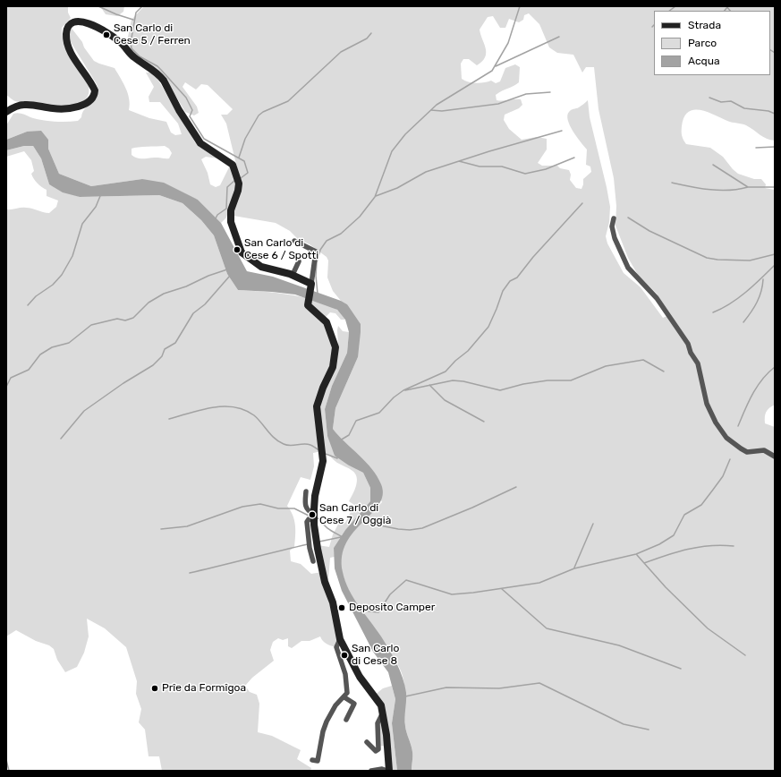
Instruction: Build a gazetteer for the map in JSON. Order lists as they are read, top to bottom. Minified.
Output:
{"places":["San Carlo di Cese 5 / Ferren","San Carlo di Cese 6 / Spotti","San Carlo di Cese 7 / Oggià","Deposito Camper","San Carlo di Cese 8","Prîe da Formîgoa"],"legend":["Strada","Parco","Acqua"]}
